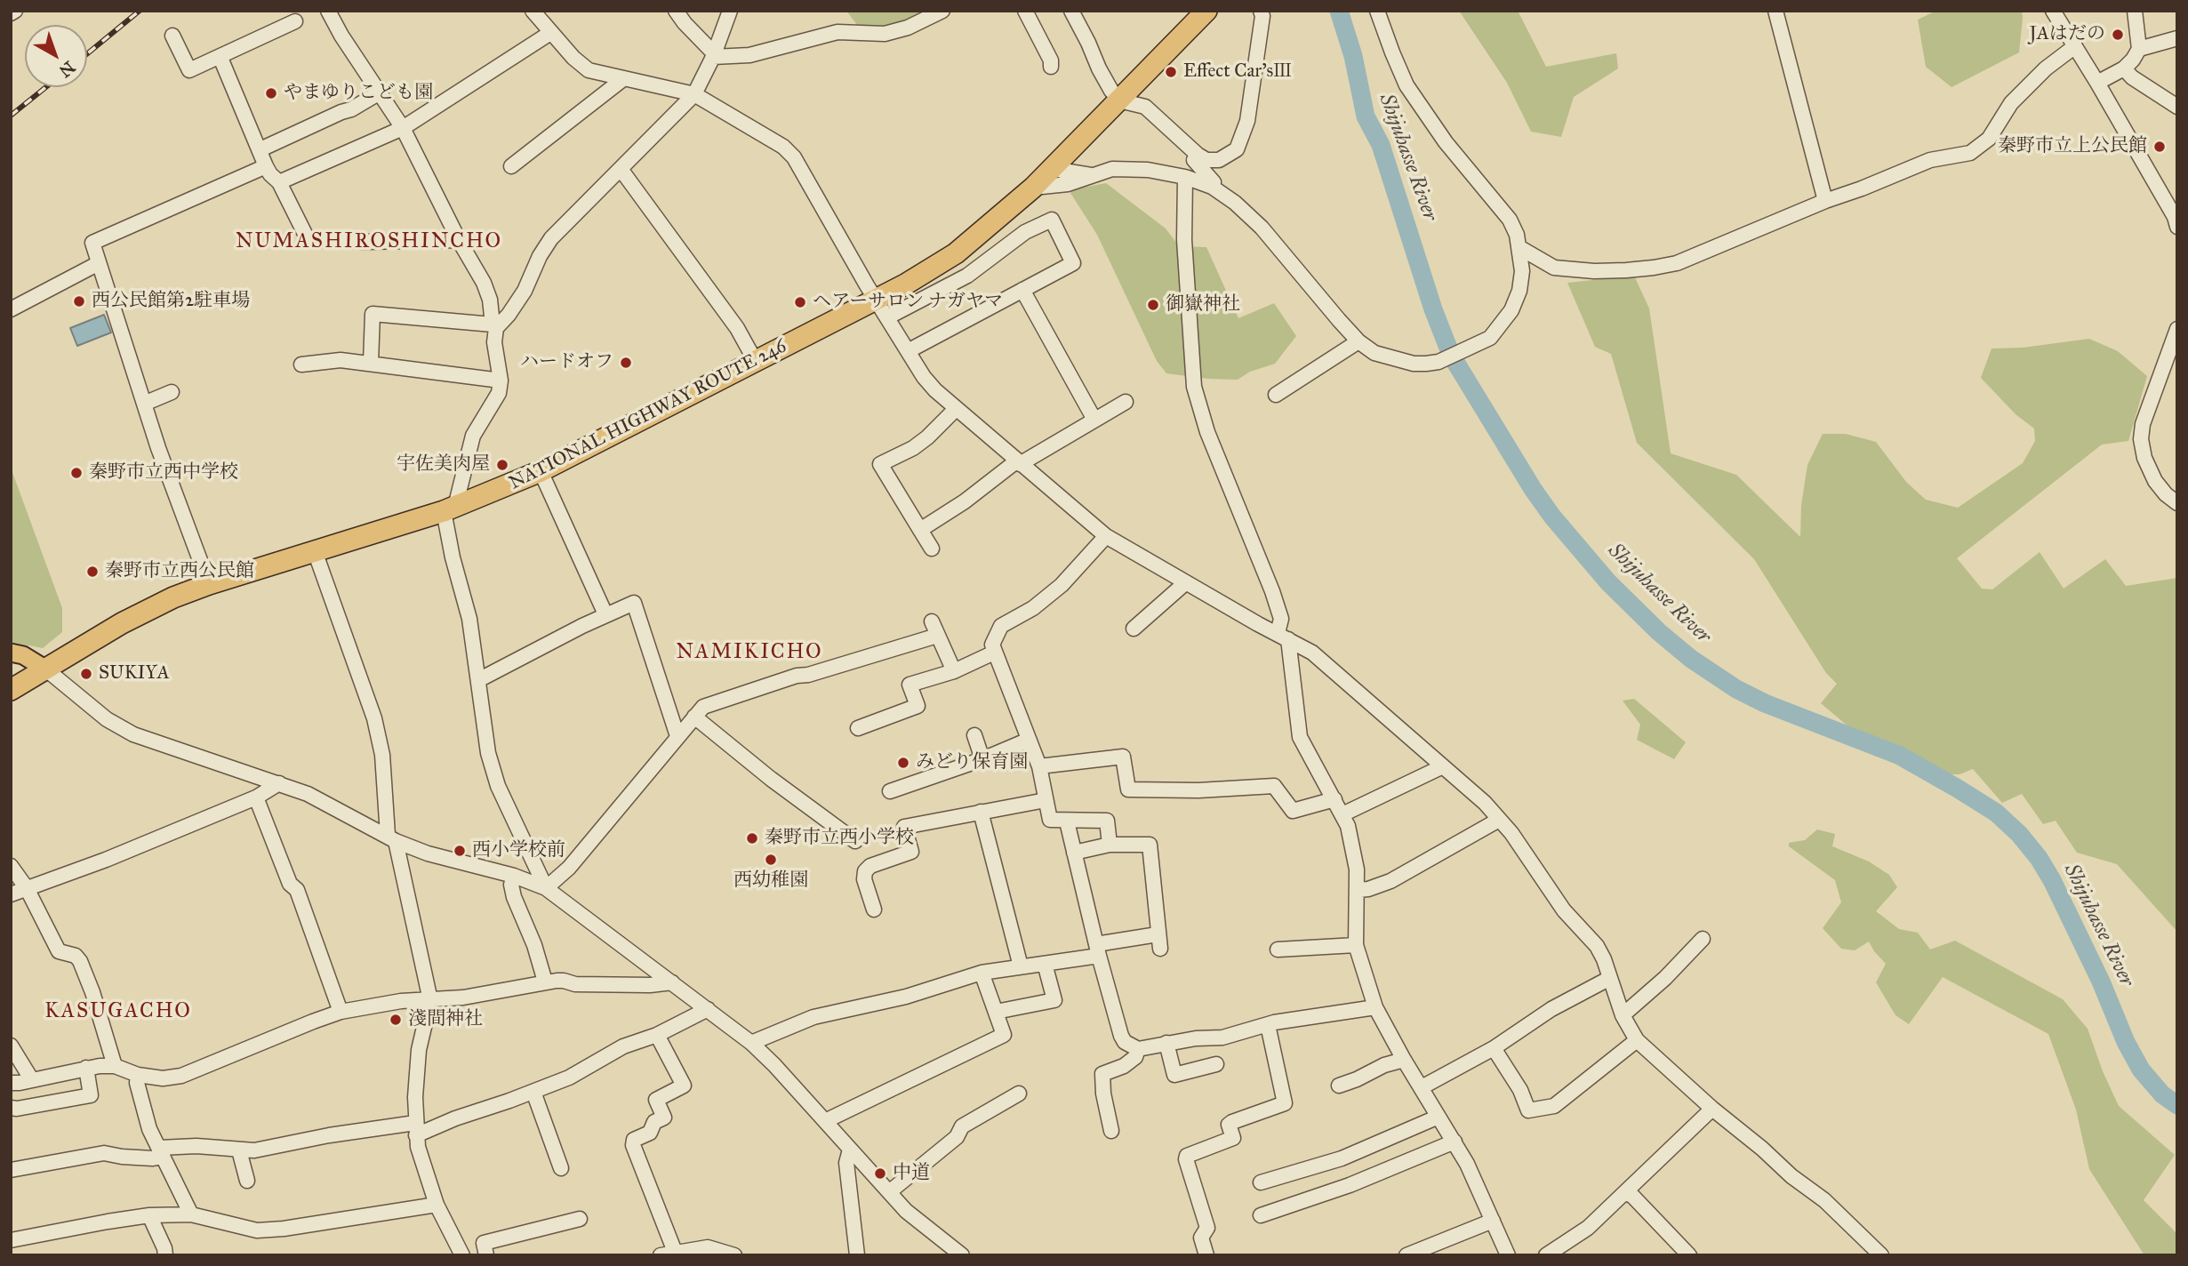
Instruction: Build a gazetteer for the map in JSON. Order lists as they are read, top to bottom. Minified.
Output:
{"streets":{"highway":["NATIONAL HIGHWAY ROUTE 246"]},"districts":["NUMASHIROSHINCHO","NAMIKICHO","KASUGACHO"],"water":["Shijuhasse River"],"places":["JAはだの","Effect Car'sⅢ","やまゆりこども園","秦野市立上公民館","西公民館第2駐車場","ヘアーサロン ナガヤマ","御嶽神社","ハードオフ","宇佐美肉屋","秦野市立西中学校","秦野市立西公民館","SUKIYA","みどり保育園","秦野市立西小学校","西小学校前","西幼稚園","淺間神社","中道"],"north":"bottom right"}
